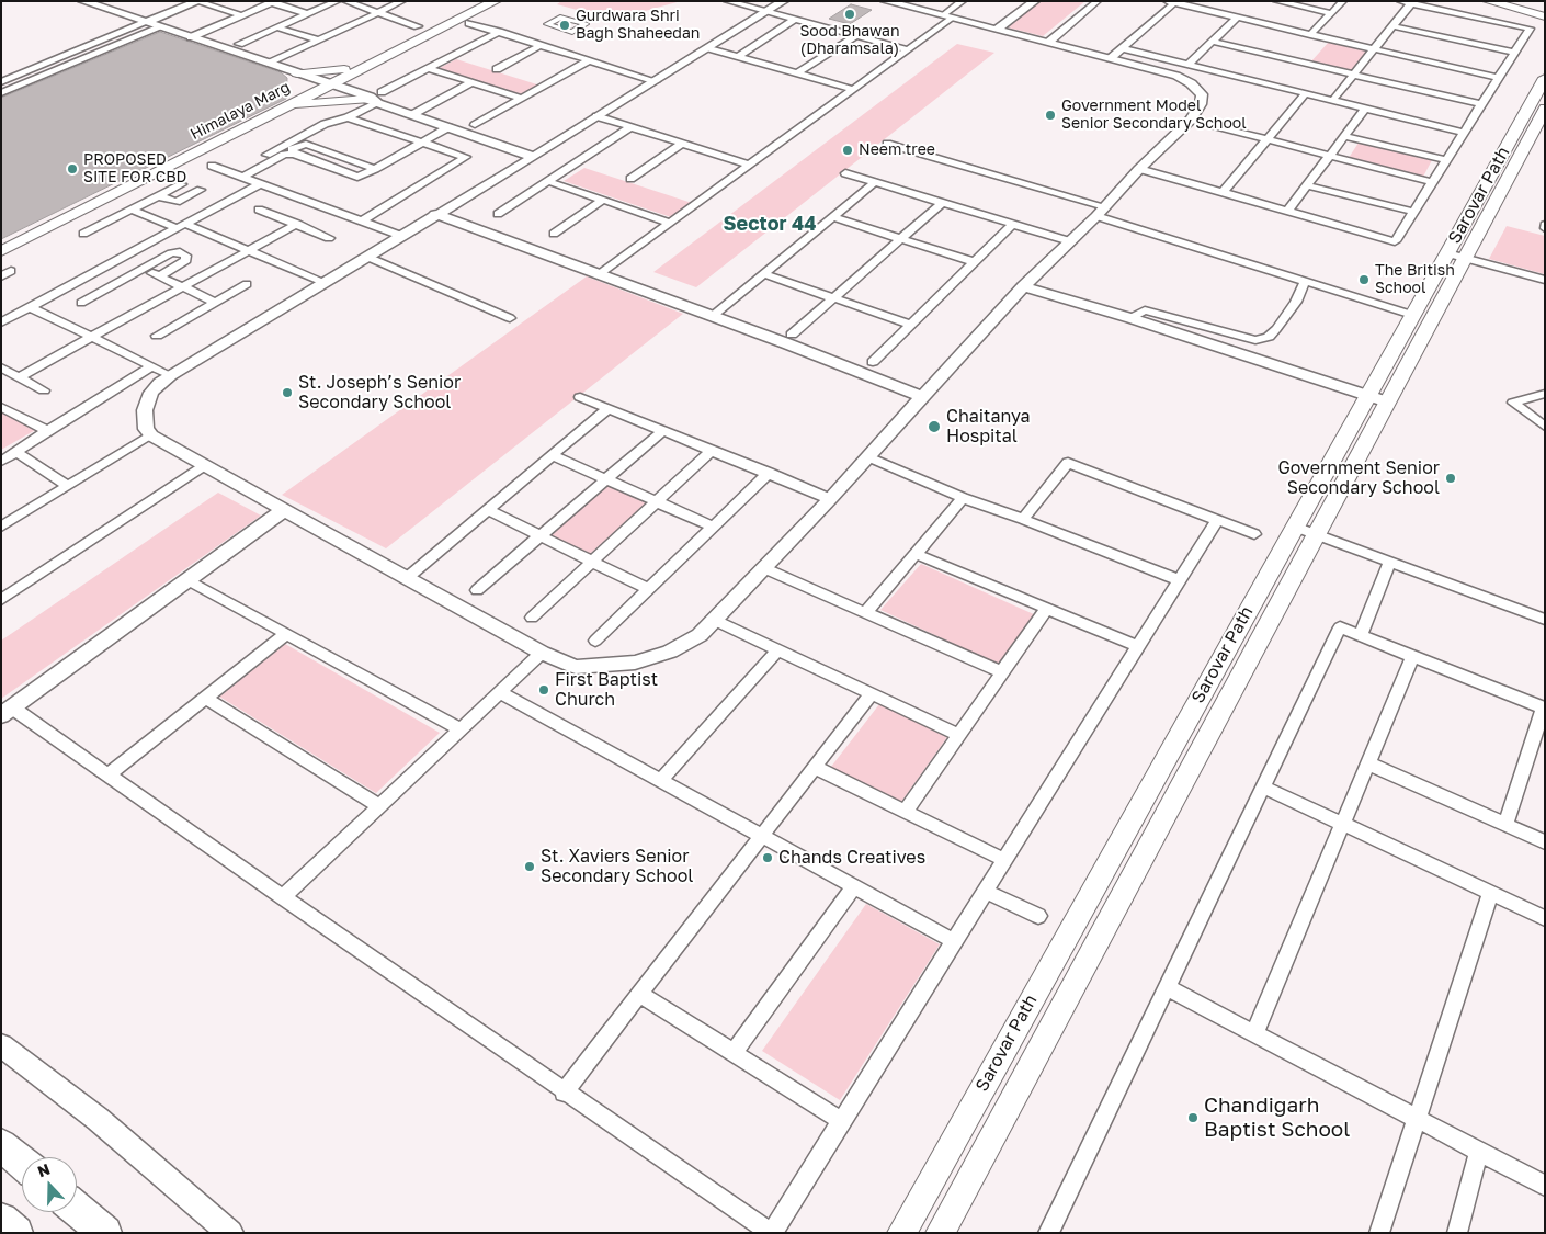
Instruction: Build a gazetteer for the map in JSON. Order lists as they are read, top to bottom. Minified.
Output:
{"streets":{"main road":["Himalaya Marg","Sarovar Path"]},"districts":["Sector 44"],"places":["Sood Bhawan (Dharamsala)","Gurdwara Shri Bagh Shaheedan","Government Model Senior Secondary School","Neem tree","PROPOSED SITE FOR CBD","The British School","St. Joseph’s Senior Secondary School","Chaitanya Hospital","Government Senior Secondary School","First Baptist Church","Chands Creatives","St. Xaviers Senior Secondary School","Chandigarh Baptist School"],"north":"top"}
